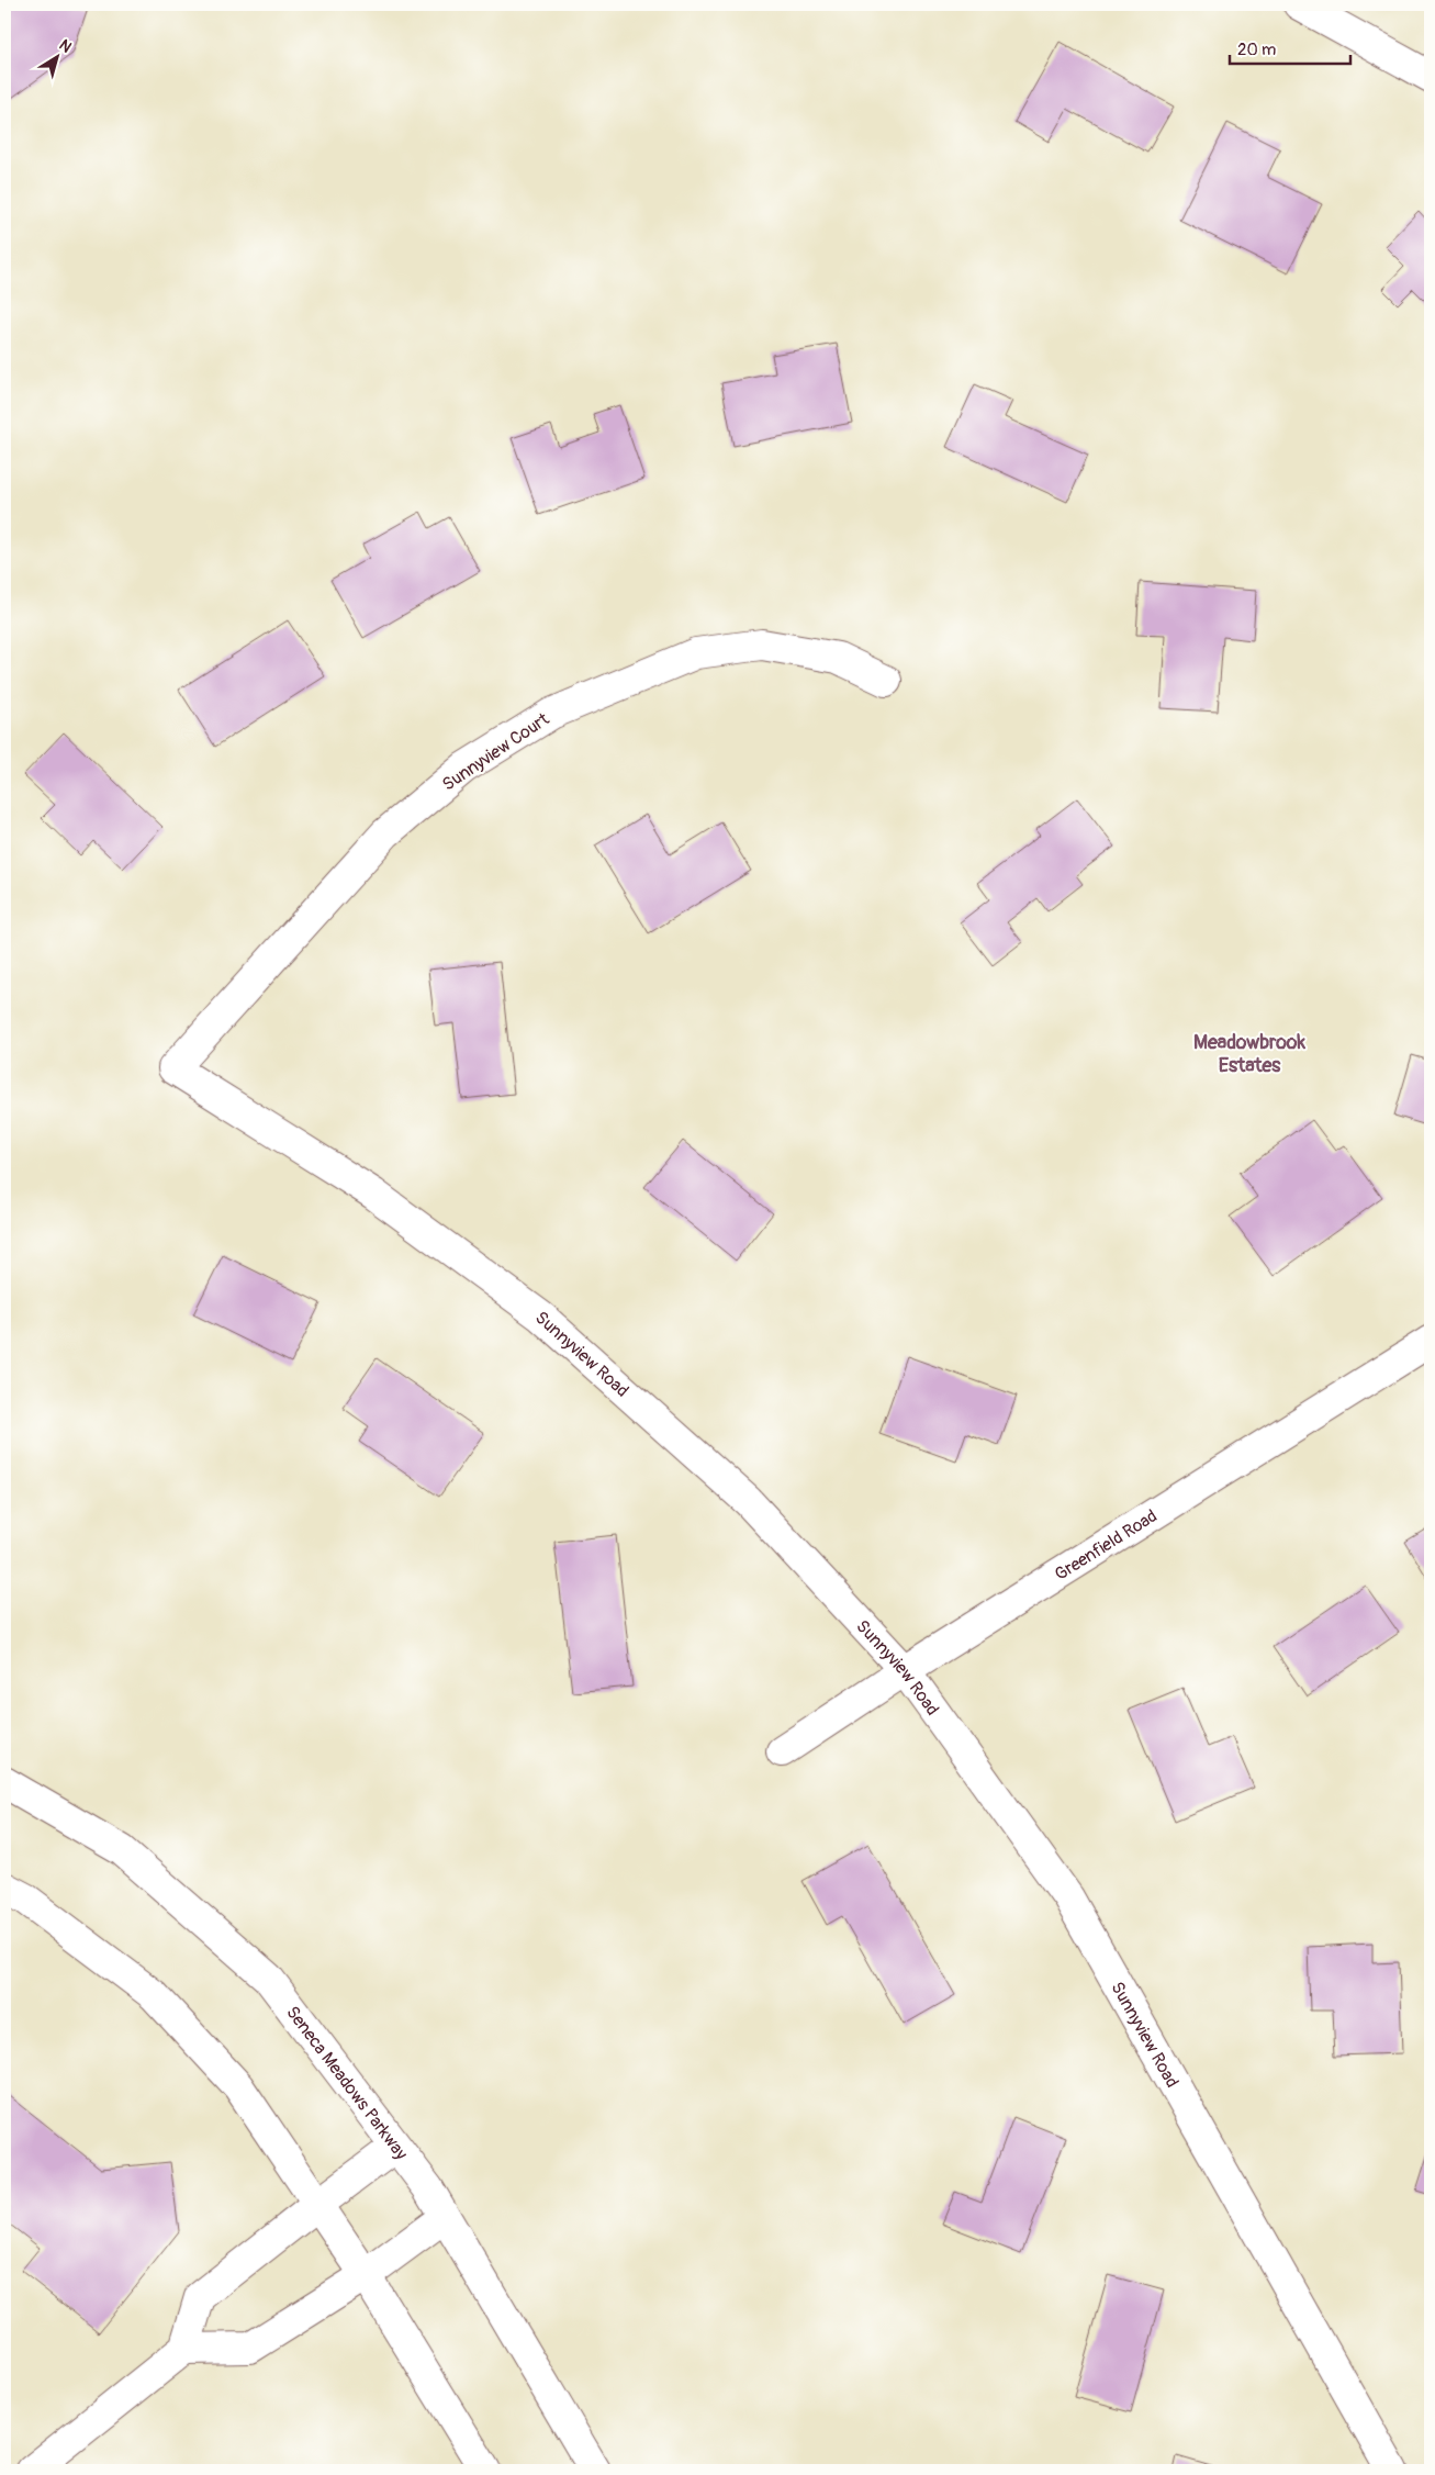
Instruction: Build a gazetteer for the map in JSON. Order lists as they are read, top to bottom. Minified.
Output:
{"streets":{"street":["Sunnyview Court","Sunnyview Road","Greenfield Road","Seneca Meadows Parkway"]},"crossings":[["Sunnyview Court","Sunnyview Road"],["Sunnyview Road","Greenfield Road"]],"districts":["Meadowbrook Estates"],"scale_bar":"20 m","north":"top right"}
